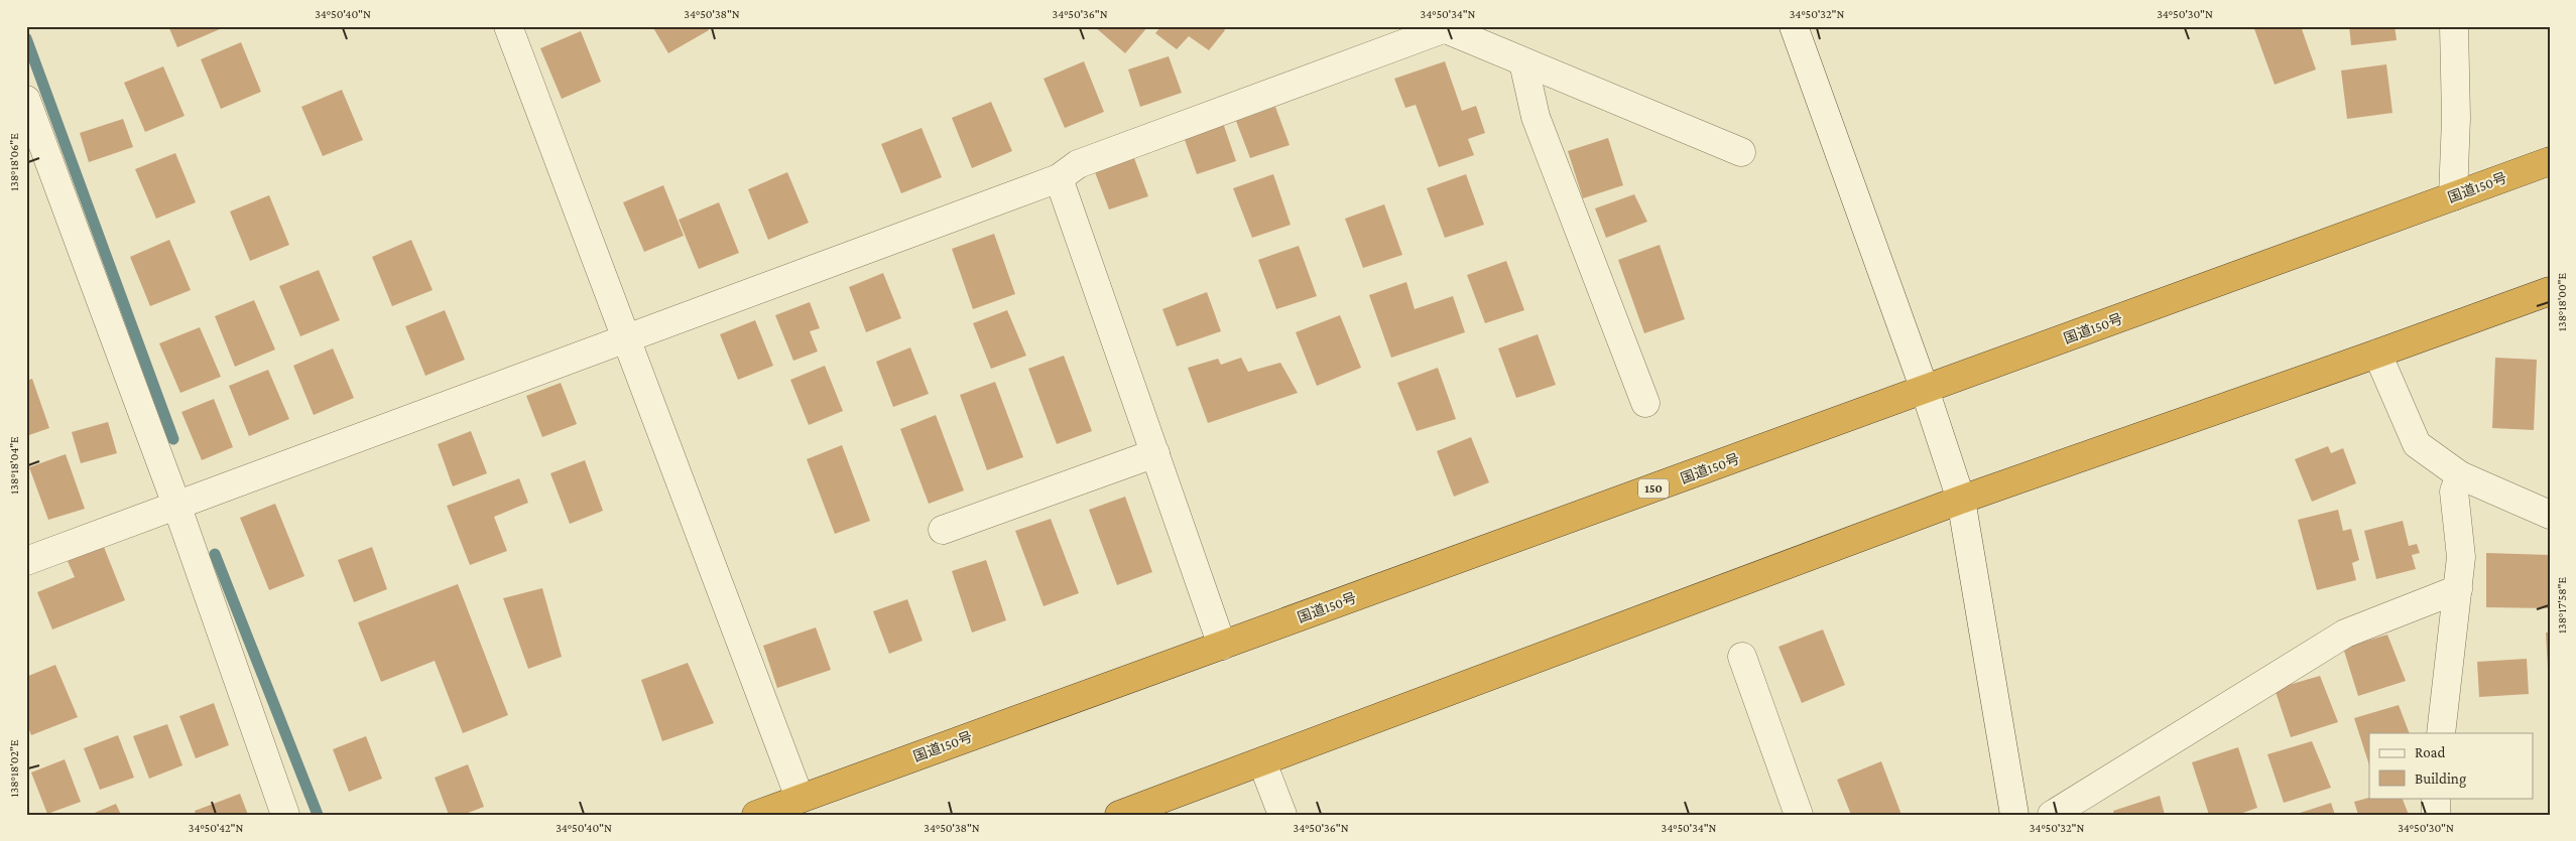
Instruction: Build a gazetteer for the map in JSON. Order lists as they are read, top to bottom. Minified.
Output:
{"streets":{"highway":["国道150号","150"]},"legend":["Road","Building"],"coordinates":["34°50'40\"N","34°50'38\"N","34°50'36\"N","34°50'34\"N","34°50'32\"N","34°50'30\"N","138°18'06\"E","138°18'00\"E","138°18'04\"E","138°17'58\"E","138°18'02\"E","34°50'42\"N"]}
